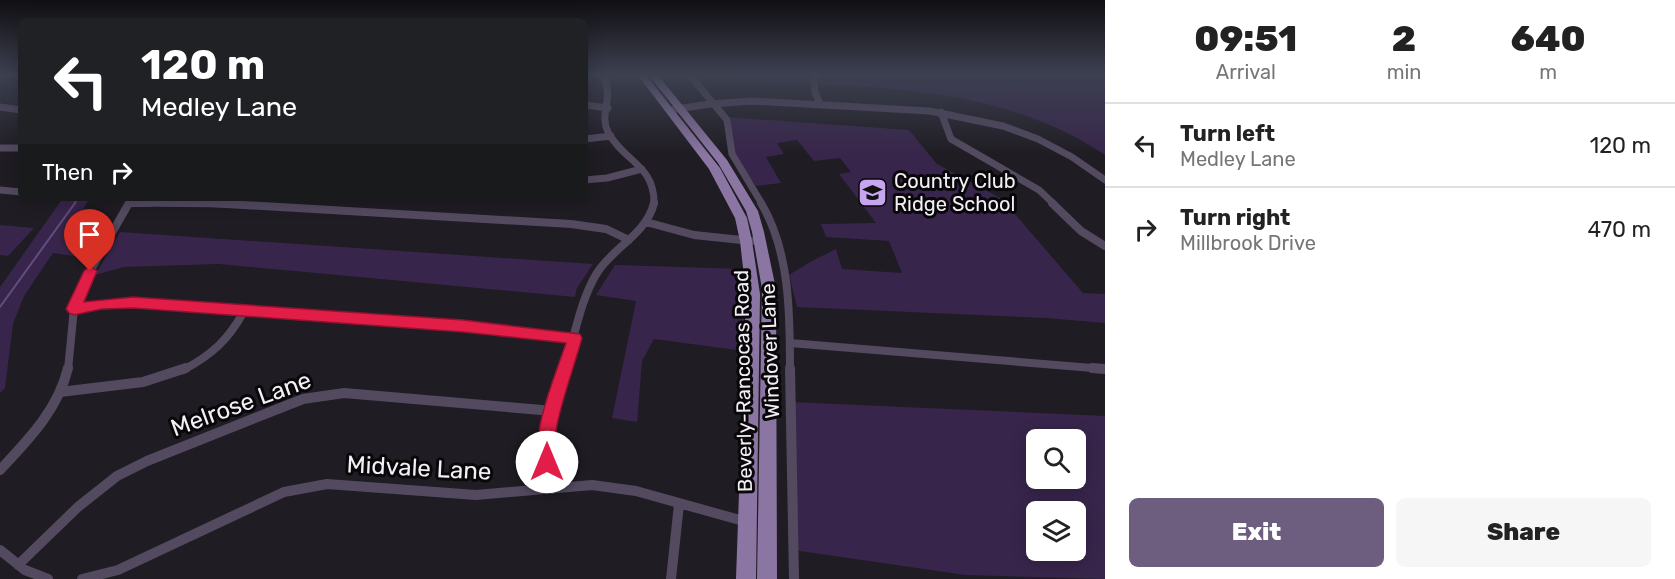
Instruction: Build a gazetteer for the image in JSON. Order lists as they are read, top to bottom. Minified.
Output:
{"streets":{"main road":["Beverly-Rancocas Road"],"street":["Windover Lane","Melrose Lane","Midvale Lane"]},"crossings":[["Beverly-Rancocas Road","Midvale Lane"]],"places":{"school or university":["Country Club Ridge School"]},"page":{"eta":["09:51","Arrival","2","min","640","m"],"turn":["120 m","Medley Lane"],"list":[{"name":"Turn left","note":"Medley Lane","value":"120 m"},{"name":"Turn right","note":"Millbrook Drive","value":"470 m"}],"then":"Then","buttons":["Exit","Share"]}}
